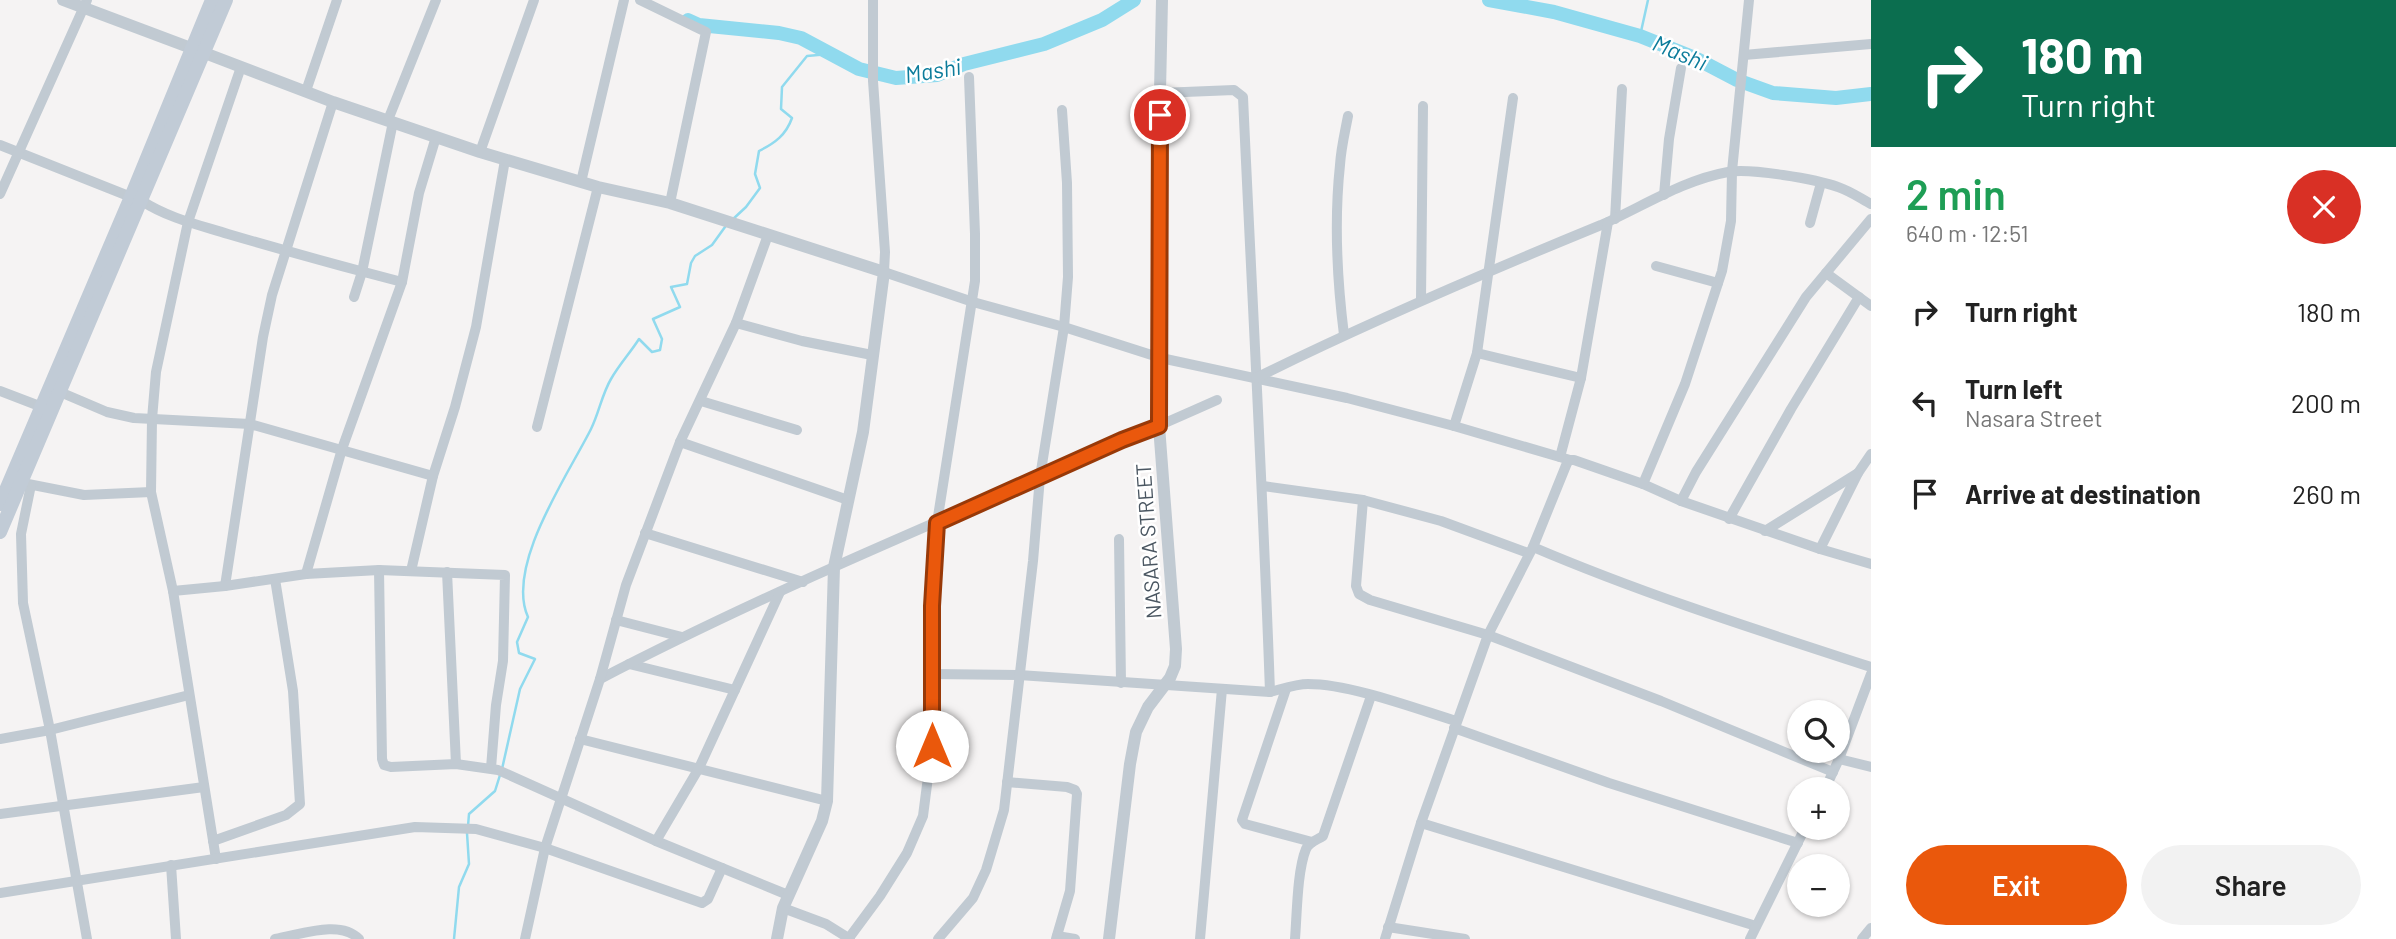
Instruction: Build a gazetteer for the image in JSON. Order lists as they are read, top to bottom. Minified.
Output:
{"streets":{"street":["NASARA STREET"]},"water":["Mashi"],"page":{"turn":["180 m","Turn right"],"heading":["2 min","640 m · 12:51"],"list":[{"name":"Turn right","value":"180 m"},{"name":"Turn left","note":"Nasara Street","value":"200 m"},{"name":"Arrive at destination","value":"260 m"}],"map_buttons":["+","−"],"buttons":["Exit","Share"]}}
